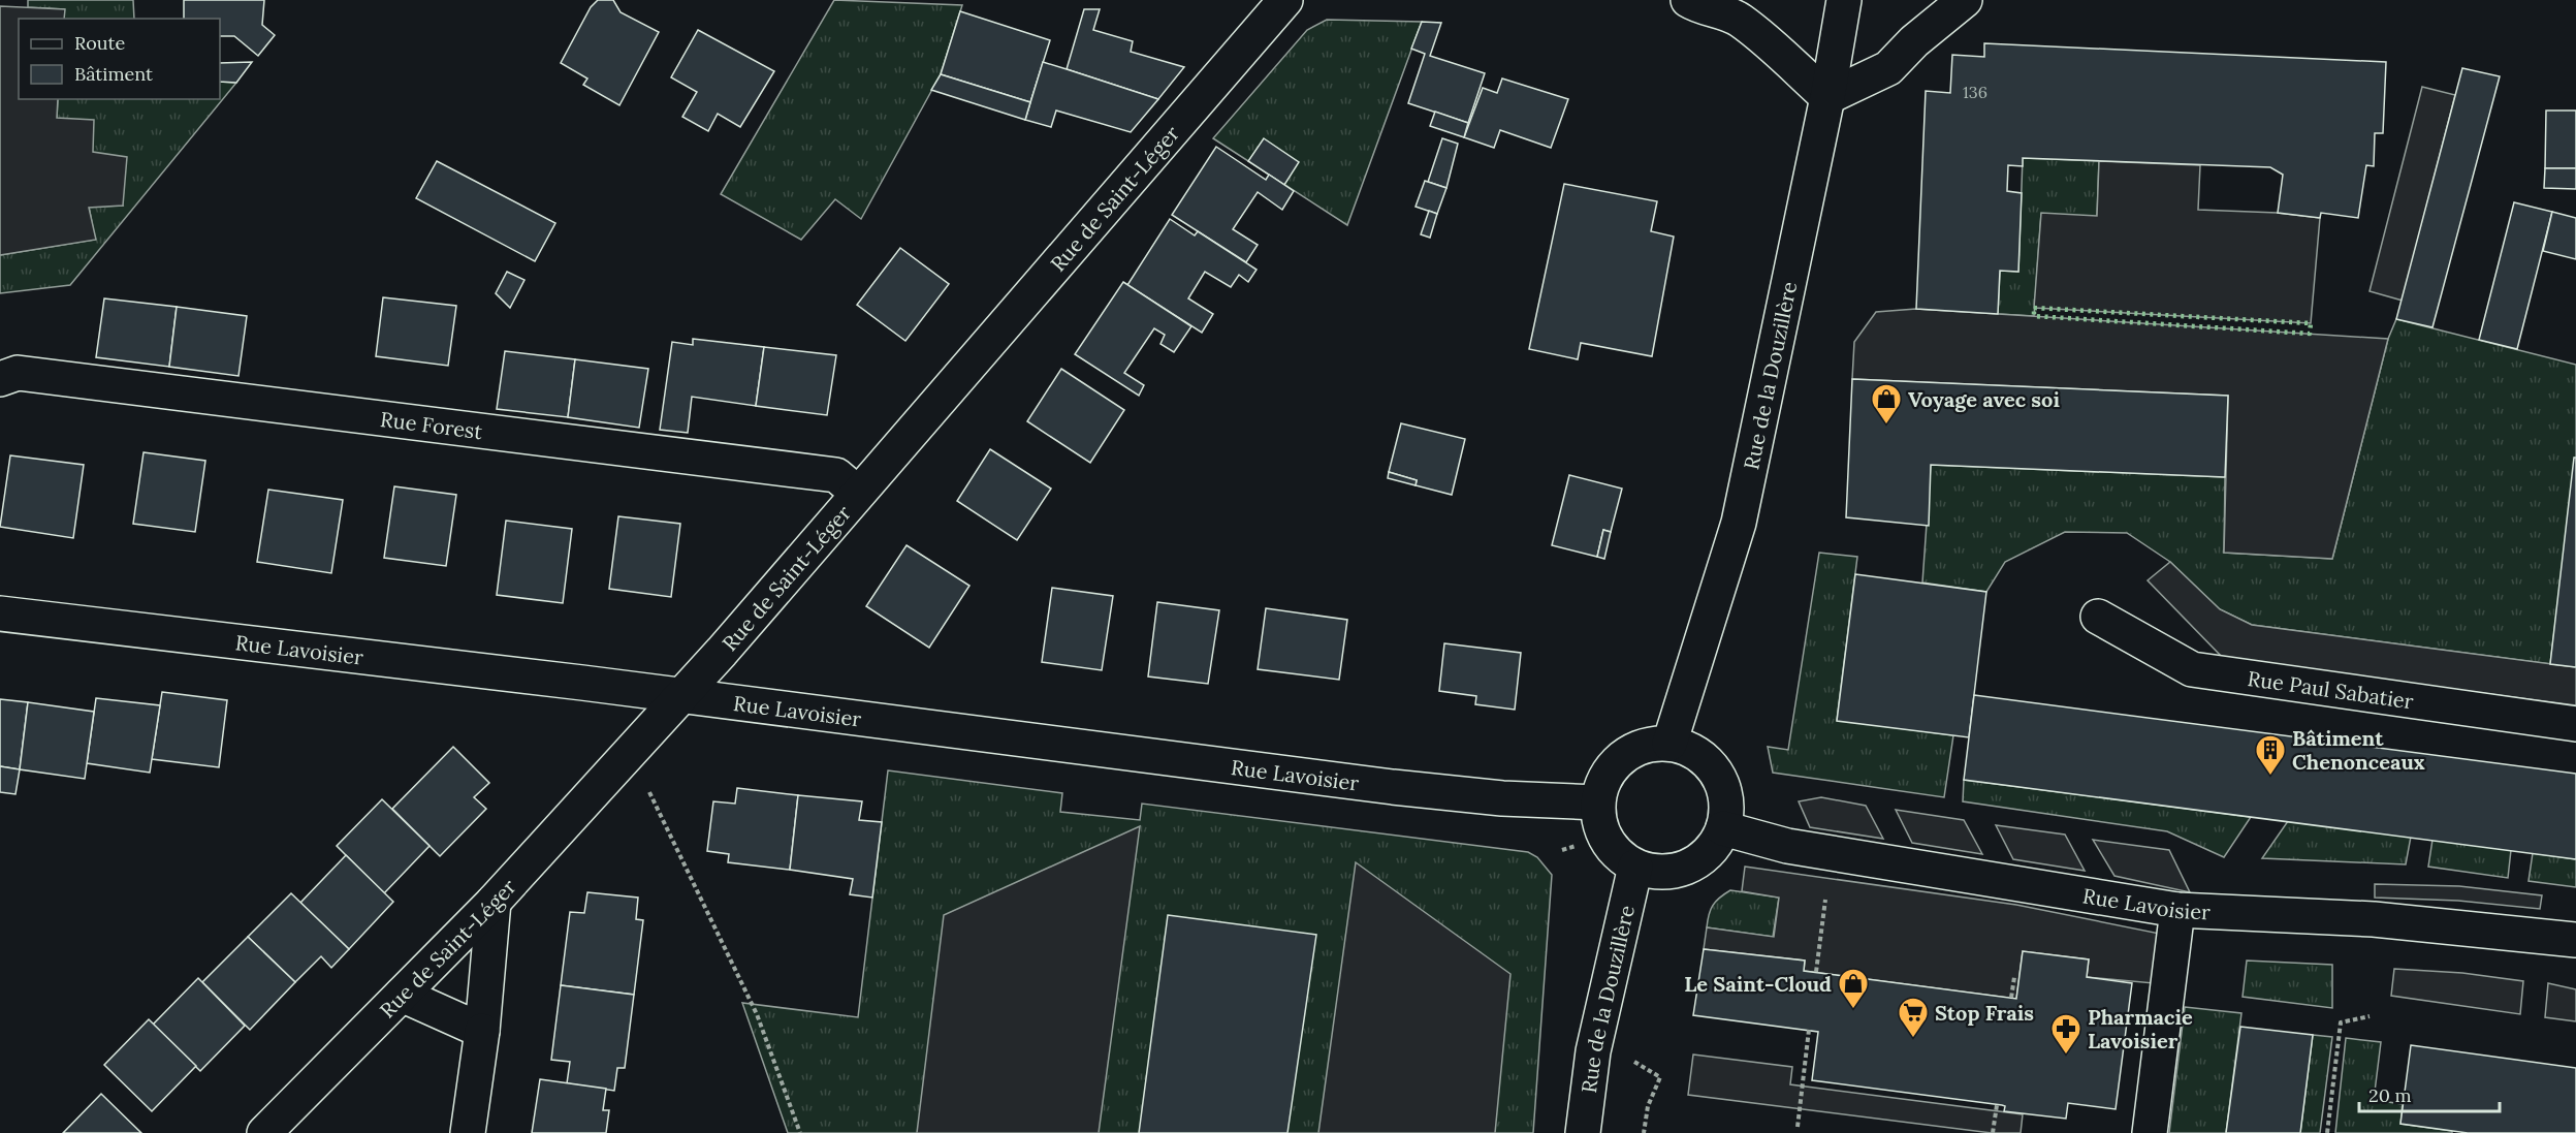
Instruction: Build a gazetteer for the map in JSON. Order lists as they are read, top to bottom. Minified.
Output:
{"streets":{"street":["Rue de Saint-Léger","Rue de la Douzillère","Rue Forest","Rue Lavoisier","Rue Paul Sabatier"]},"crossings":[["Rue de Saint-Léger","Rue Forest"],["Rue de Saint-Léger","Rue Lavoisier"],["Rue de la Douzillère","Rue Lavoisier"]],"places":{"shop":["Voyage avec soi","Le Saint-Cloud"],"building":["Bâtiment Chenonceaux"],"supermarket":["Stop Frais"],"pharmacy":["Pharmacie Lavoisier"]},"house_numbers":["136"],"legend":["Route","Bâtiment"],"scale_bar":"20 m"}
